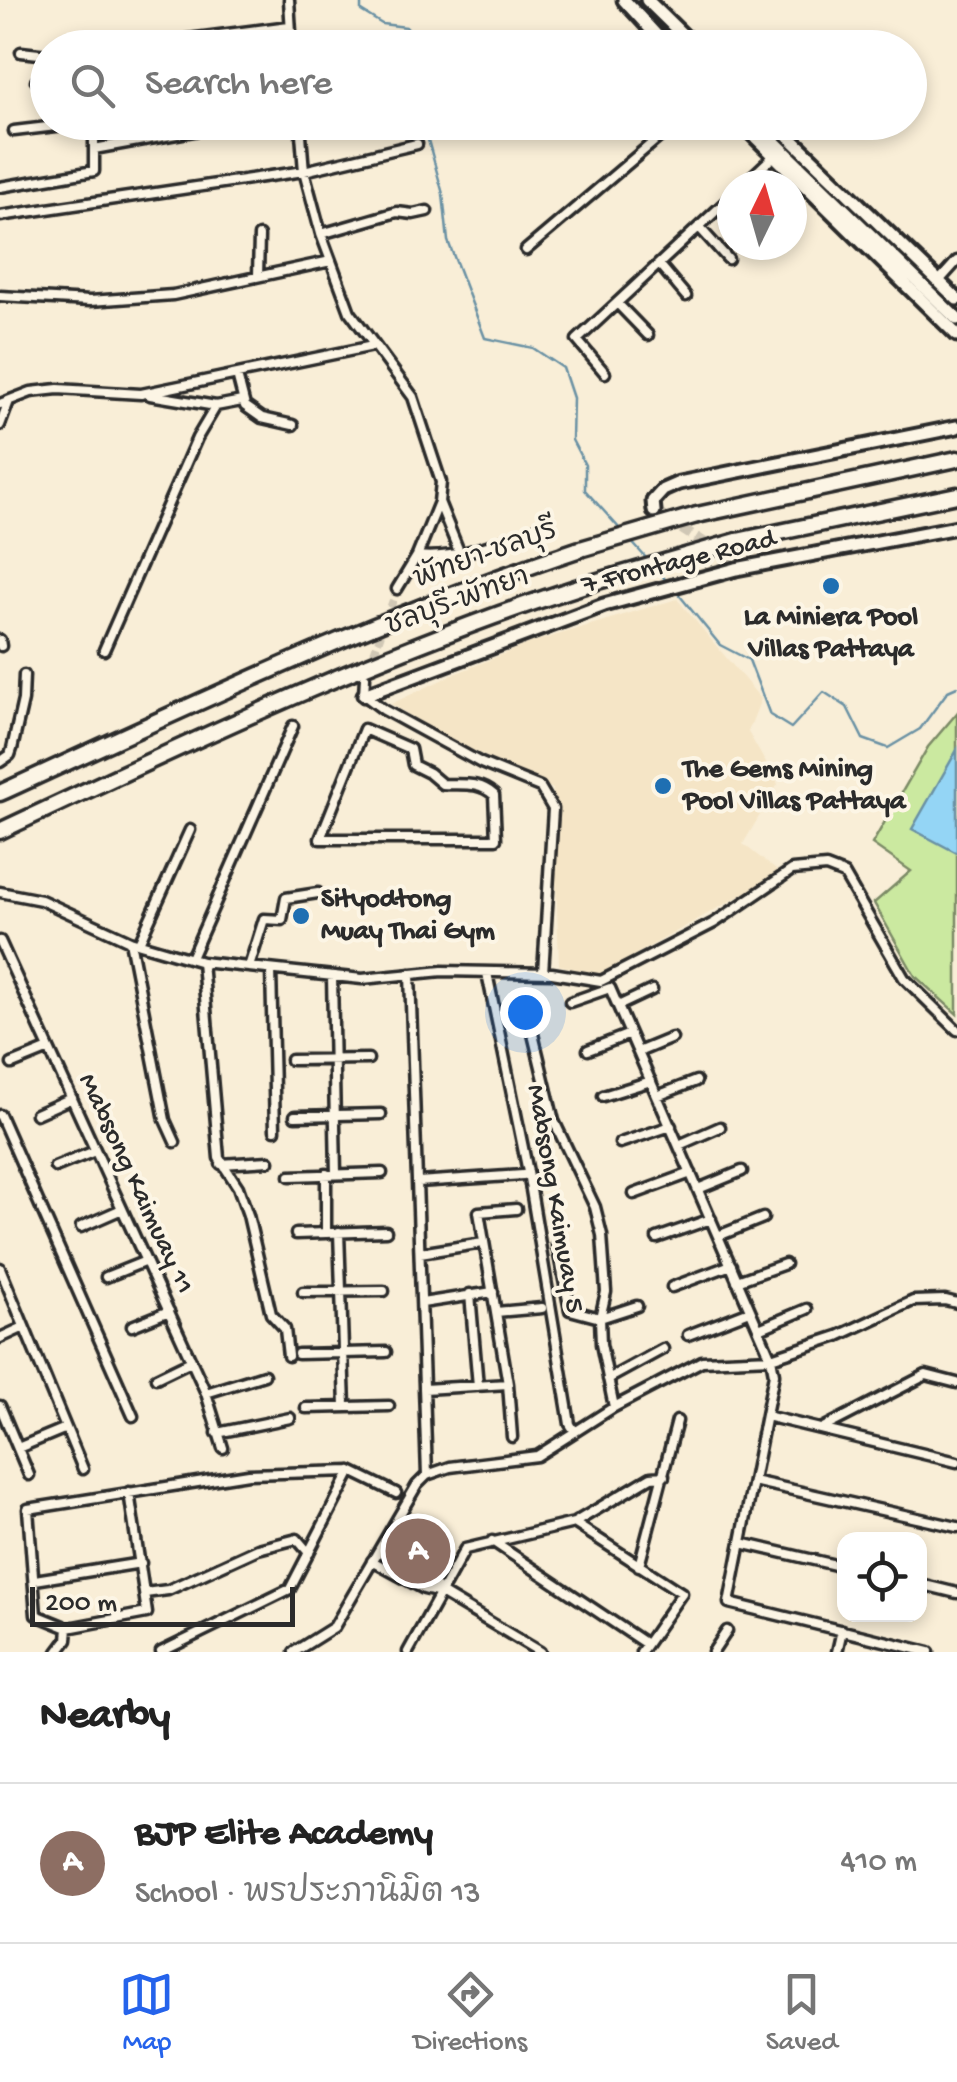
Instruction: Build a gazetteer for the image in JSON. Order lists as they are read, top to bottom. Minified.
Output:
{"streets":{"highway":["พัทยา-ชลบุรี","ชลบุรี-พัทยา"],"main road":["7 Frontage Road"],"street":["Mabsong Kaimuay 11","Mabsong Kaimuay 5"]},"places":["La Miniera Pool Villas Pattaya","The Gems Mining Pool Villas Pattaya","Sityodtong Muay Thai Gym"],"scale_bar":"200 m","north":"top","page":{"search":"Search here","pins":"A","scale":"200 m","heading":"Nearby","list":[{"mark":"A","name":"BJP Elite Academy","note":"School · พรประภานิมิต 13","value":"410 m"}],"nav":["Map","Directions","Saved"]}}
